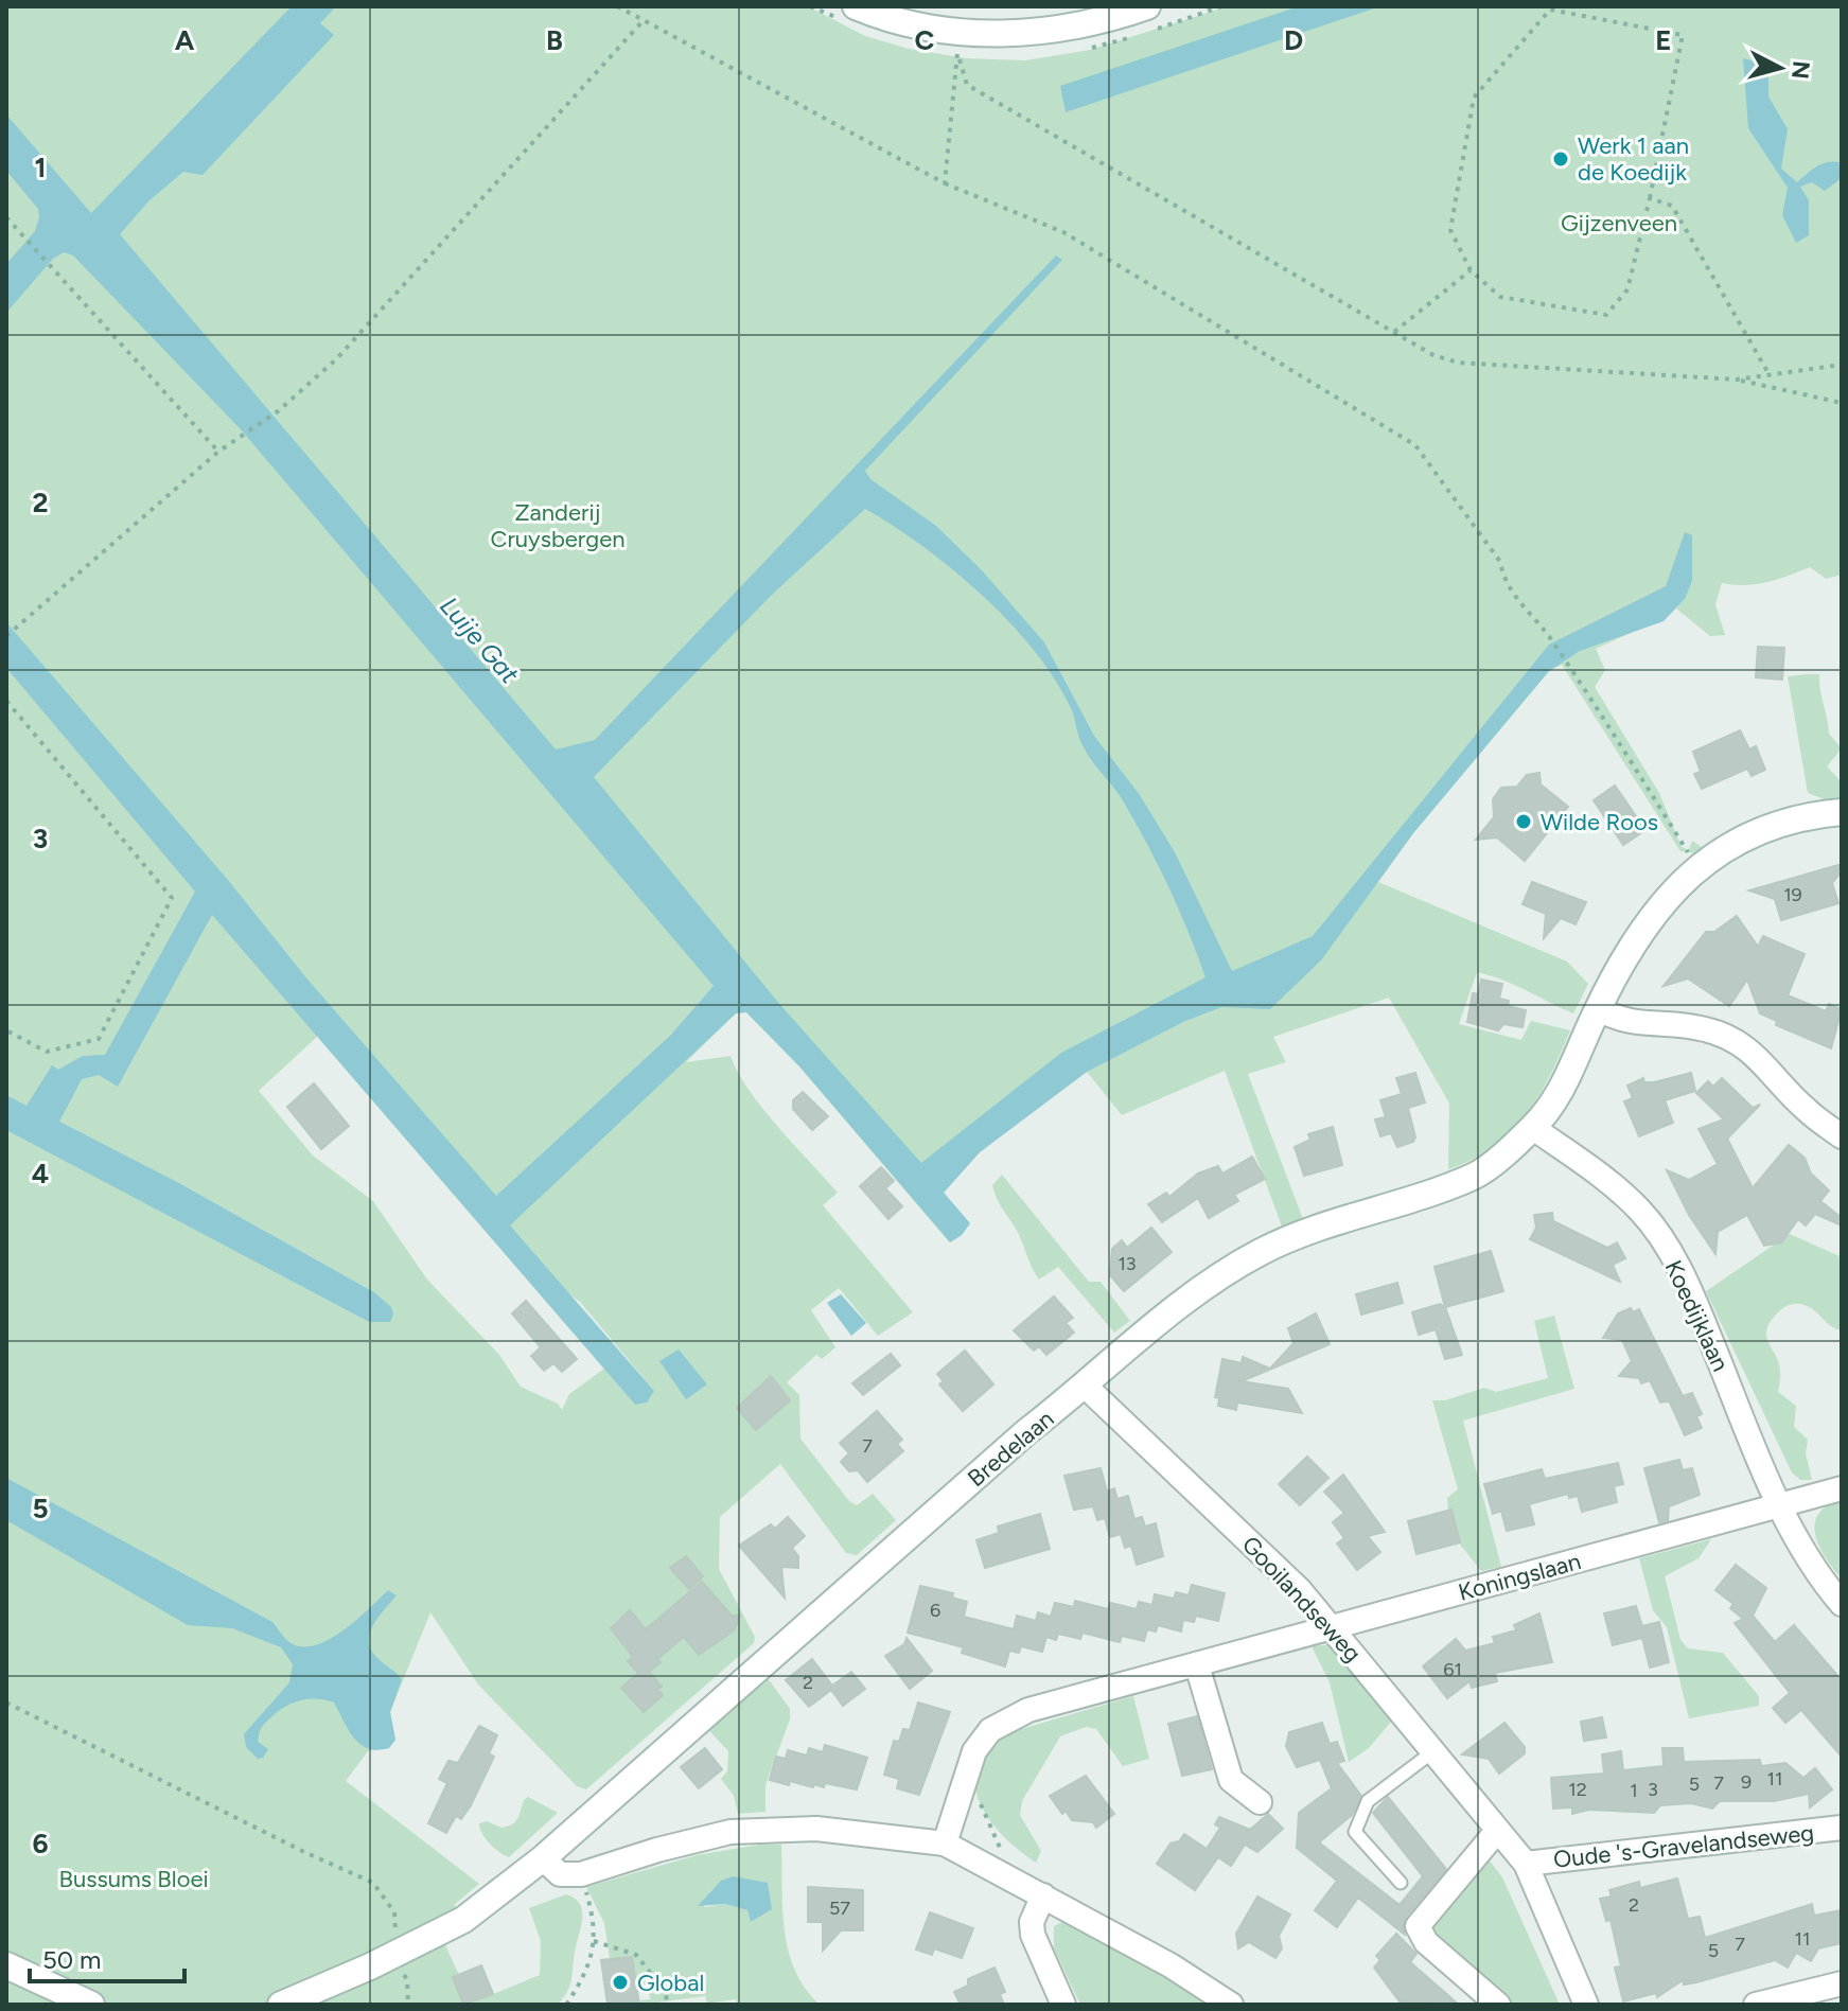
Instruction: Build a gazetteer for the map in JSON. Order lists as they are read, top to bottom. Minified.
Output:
{"streets":{"main road":["Bredelaan"],"street":["Koedijklaan","Koningslaan","Gooilandseweg","Oude 's-Gravelandseweg"]},"crossings":[["Koedijklaan","Bredelaan"],["Koedijklaan","Koningslaan"],["Bredelaan","Gooilandseweg"],["Koningslaan","Gooilandseweg"],["Gooilandseweg","Oude 's-Gravelandseweg"]],"water":["Luije Gat"],"parks":["Gijzenveen","Zanderij Cruysbergen","Bussums Bloei"],"places":["Werk 1 aan de Koedijk","Wilde Roos","Global"],"house_numbers":["19","13","7","6","61","2","11","9","7","5","12","3","1","2","57","11","7","5"],"scale_bar":"50 m","north":"right","grid":{"columns":["A","B","C","D","E"],"rows":["1","2","3","4","5","6"]}}
